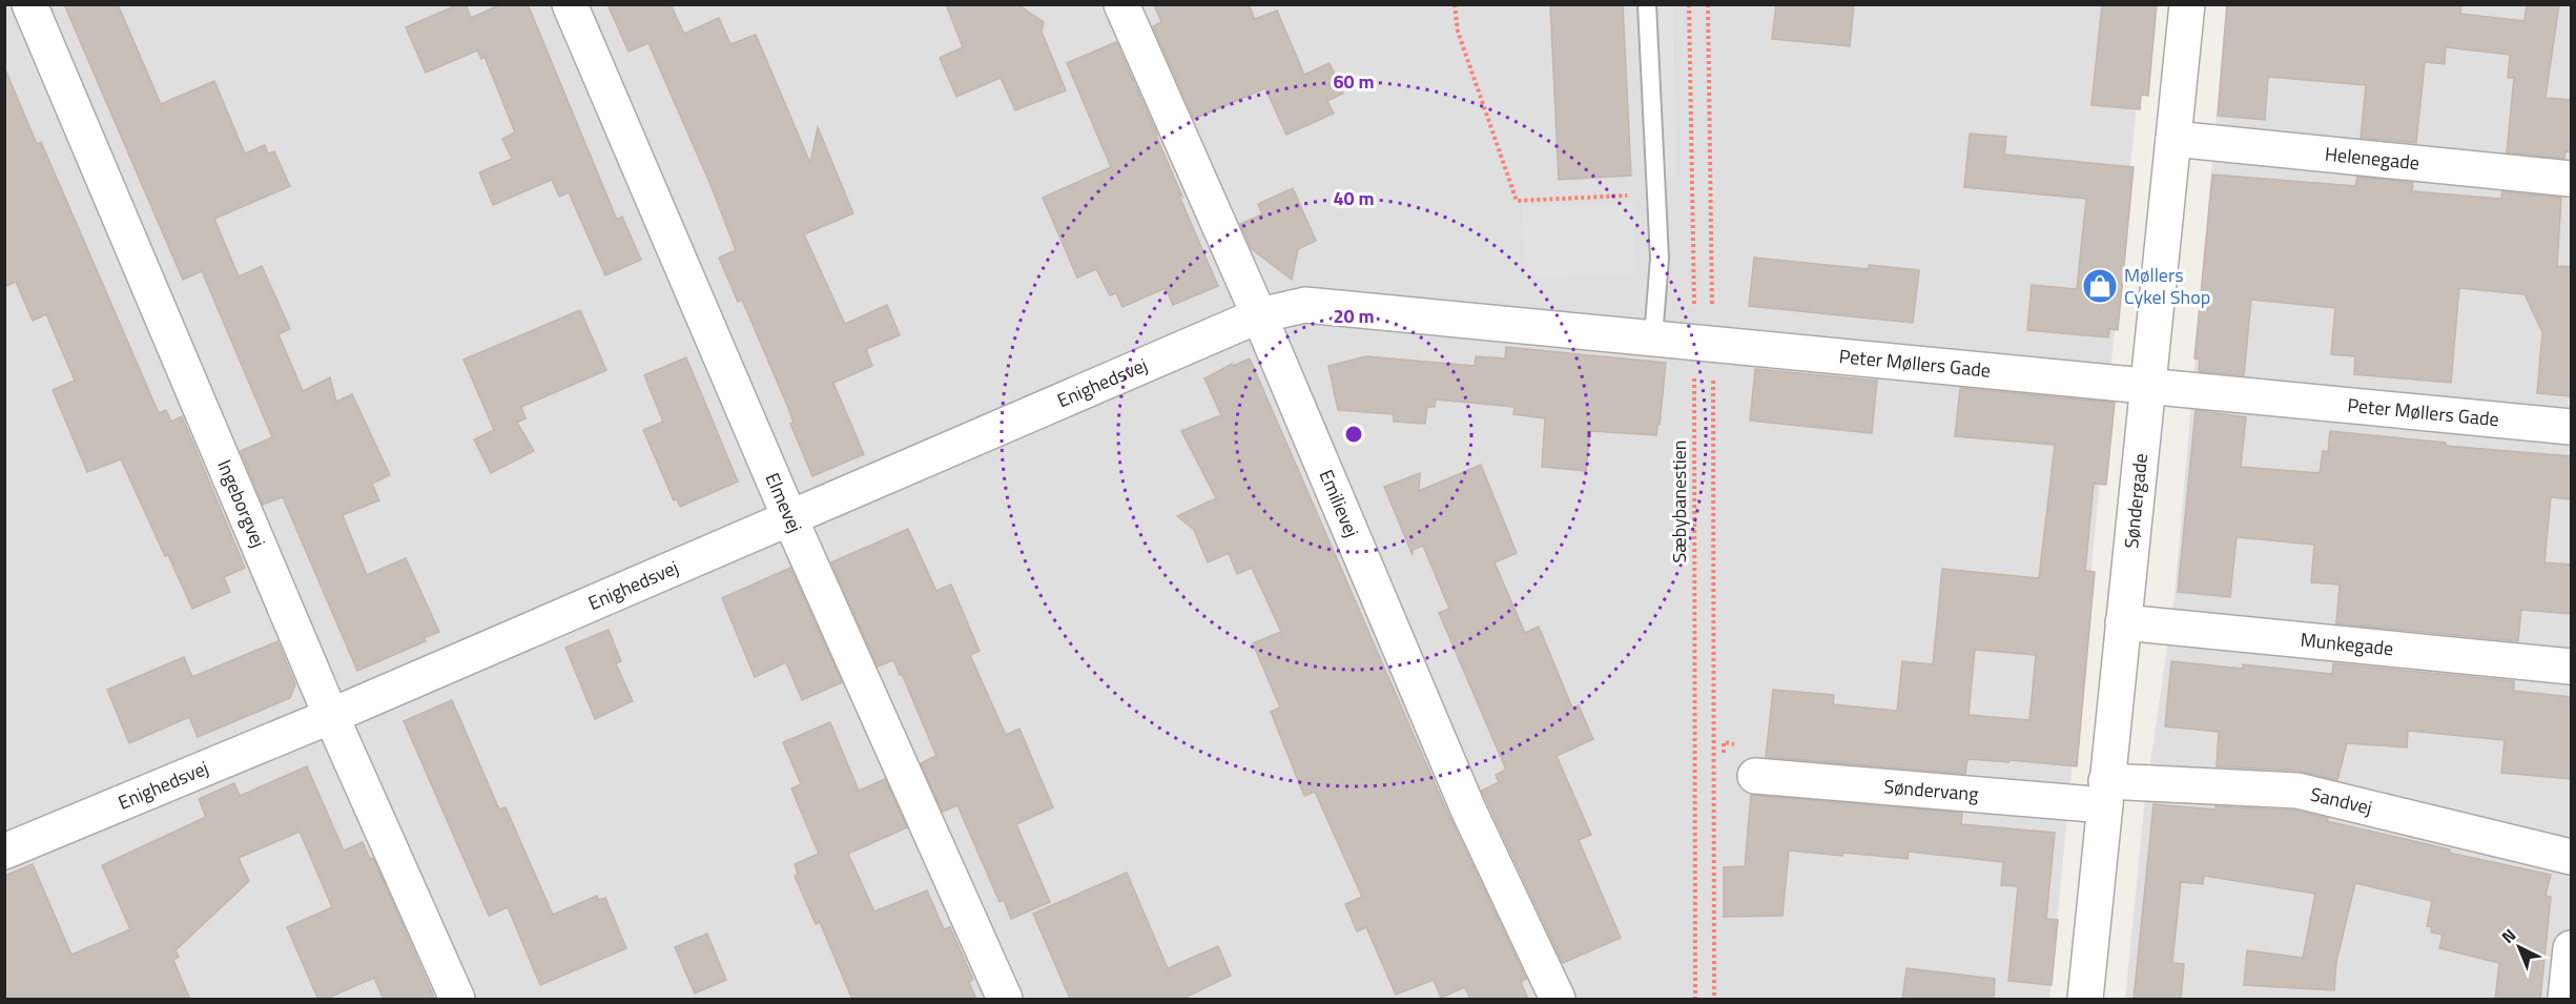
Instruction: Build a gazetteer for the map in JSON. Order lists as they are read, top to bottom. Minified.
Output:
{"streets":{"street":["Helenegade","Peter Møllers Gade","Enighedsvej","Søndergade","Ingeborgvej","Emilievej","Elmevej","Munkegade","Søndervang","Sandvej"],"path":["Sæbybanestien"]},"crossings":[["Helenegade","Søndergade"],["Peter Møllers Gade","Enighedsvej"],["Peter Møllers Gade","Sæbybanestien"],["Peter Møllers Gade","Søndergade"],["Peter Møllers Gade","Emilievej"],["Enighedsvej","Ingeborgvej"],["Enighedsvej","Emilievej"],["Enighedsvej","Elmevej"],["Søndergade","Munkegade"],["Søndergade","Søndervang"],["Søndergade","Sandvej"],["Søndervang","Sandvej"]],"places":{"shop":["Møllers Cykel Shop"]},"north":"top left","rings":["60 m","40 m","20 m"]}
